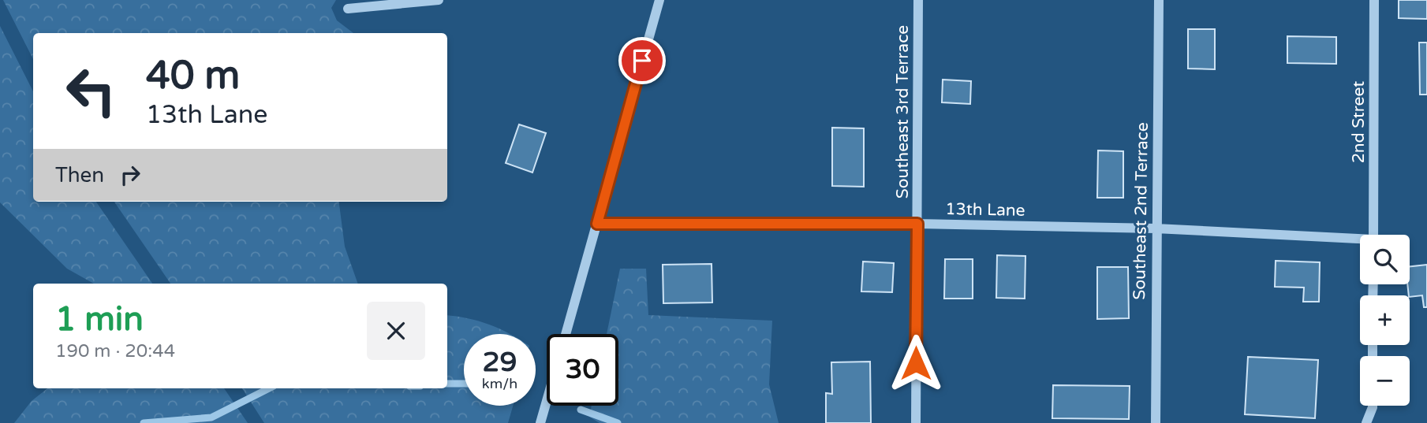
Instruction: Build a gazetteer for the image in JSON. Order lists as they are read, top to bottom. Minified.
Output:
{"streets":{"street":["Southeast 3rd Terrace","2nd Street","13th Lane","Southeast 2nd Terrace"]},"crossings":[["Southeast 3rd Terrace","13th Lane"],["13th Lane","Southeast 2nd Terrace"]],"page":{"turn":["40 m","13th Lane"],"then":"Then","map_buttons":["+","−"],"heading":["1 min","190 m · 20:44"],"speed":"29 km/h","limit":"30"}}
